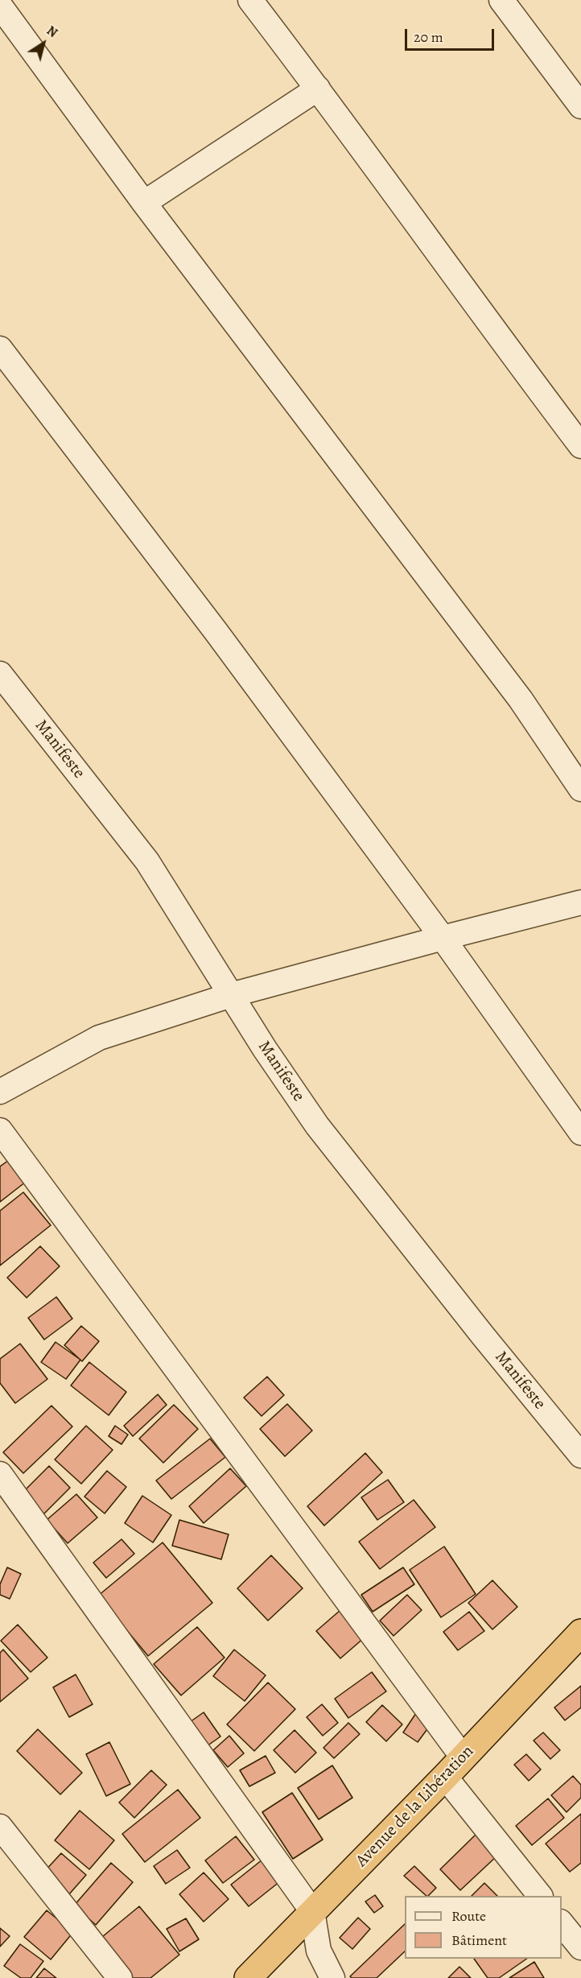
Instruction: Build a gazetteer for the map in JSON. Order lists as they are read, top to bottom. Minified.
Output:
{"streets":{"highway":["Avenue de la Libération"],"street":["Manifeste"]},"legend":["Route","Bâtiment"],"scale_bar":"20 m","north":"top right"}
